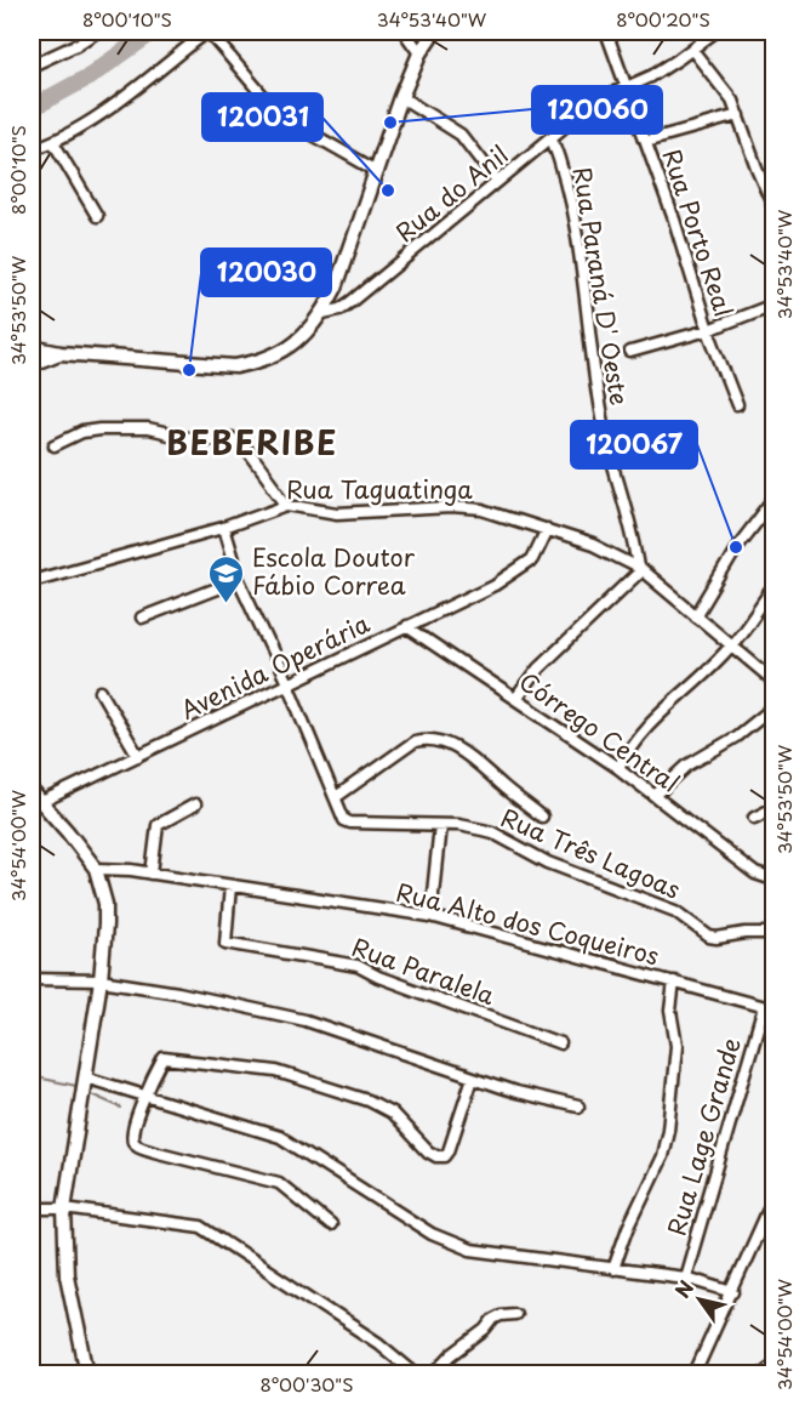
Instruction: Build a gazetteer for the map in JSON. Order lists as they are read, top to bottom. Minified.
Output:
{"streets":{"street":["Rua do Anil","Rua Porto Real","Rua Paraná D' Oeste","Rua Taguatinga","Avenida Operária","Córrego Central","Rua Três Lagoas","Rua Alto dos Coqueiros","Rua Paralela","Rua Lage Grande"]},"crossings":[["Rua do Anil","Rua Porto Real"],["Rua do Anil","Rua Paraná D' Oeste"],["Rua Paraná D' Oeste","Rua Taguatinga"],["Rua Taguatinga","Avenida Operária"],["Avenida Operária","Córrego Central"],["Rua Alto dos Coqueiros","Rua Paralela"],["Rua Alto dos Coqueiros","Rua Lage Grande"]],"districts":["BEBERIBE"],"places":{"other":["120060","120031","120030","120067"],"school or university":["Escola Doutor Fábio Correa"]},"north":"top left","coordinates":["8°00'10\"S","34°53'40\"W","8°00'20\"S","34°53'50\"W","34°54'00\"W","8°00'30\"S"]}
